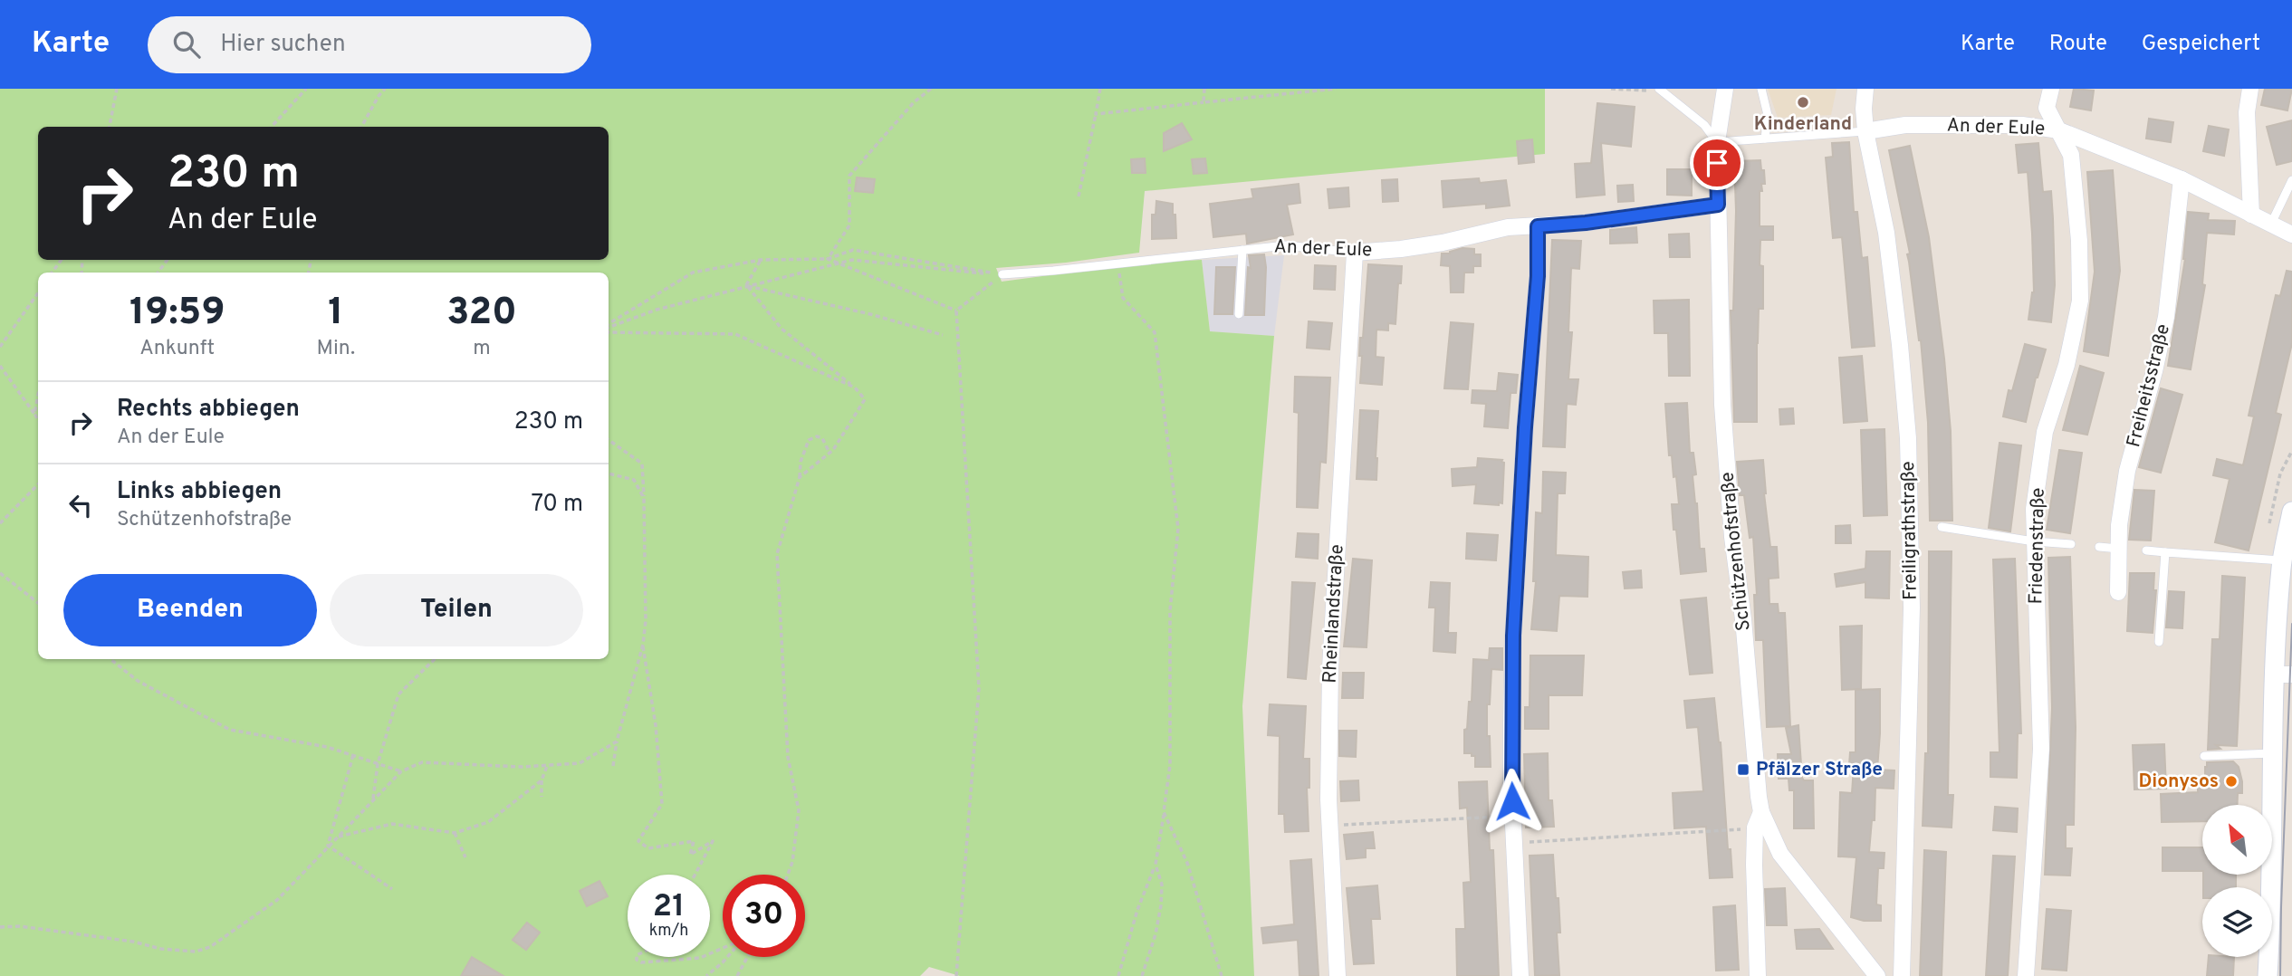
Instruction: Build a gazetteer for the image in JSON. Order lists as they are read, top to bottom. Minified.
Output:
{"streets":{"street":["An der Eule","Freiheitsstraße","Freiligrathstraße","Friedenstraße","Schützenhofstraße","Rheinlandstraße"]},"crossings":[["An der Eule","Freiheitsstraße"],["An der Eule","Freiligrathstraße"],["An der Eule","Friedenstraße"],["An der Eule","Schützenhofstraße"],["An der Eule","Rheinlandstraße"]],"places":{"other":["Kinderland","Dionysos"],"transit":["Pfälzer Straße"]},"north":"top left","page":{"header":"Karte","search":"Hier suchen","nav":["Karte","Route","Gespeichert"],"turn":["230 m","An der Eule"],"eta":["19:59","Ankunft","1","Min.","320","m"],"list":[{"name":"Rechts abbiegen","note":"An der Eule","value":"230 m"},{"name":"Links abbiegen","note":"Schützenhofstraße","value":"70 m"}],"buttons":["Beenden","Teilen"],"speed":"21 km/h","limit":"30"}}
